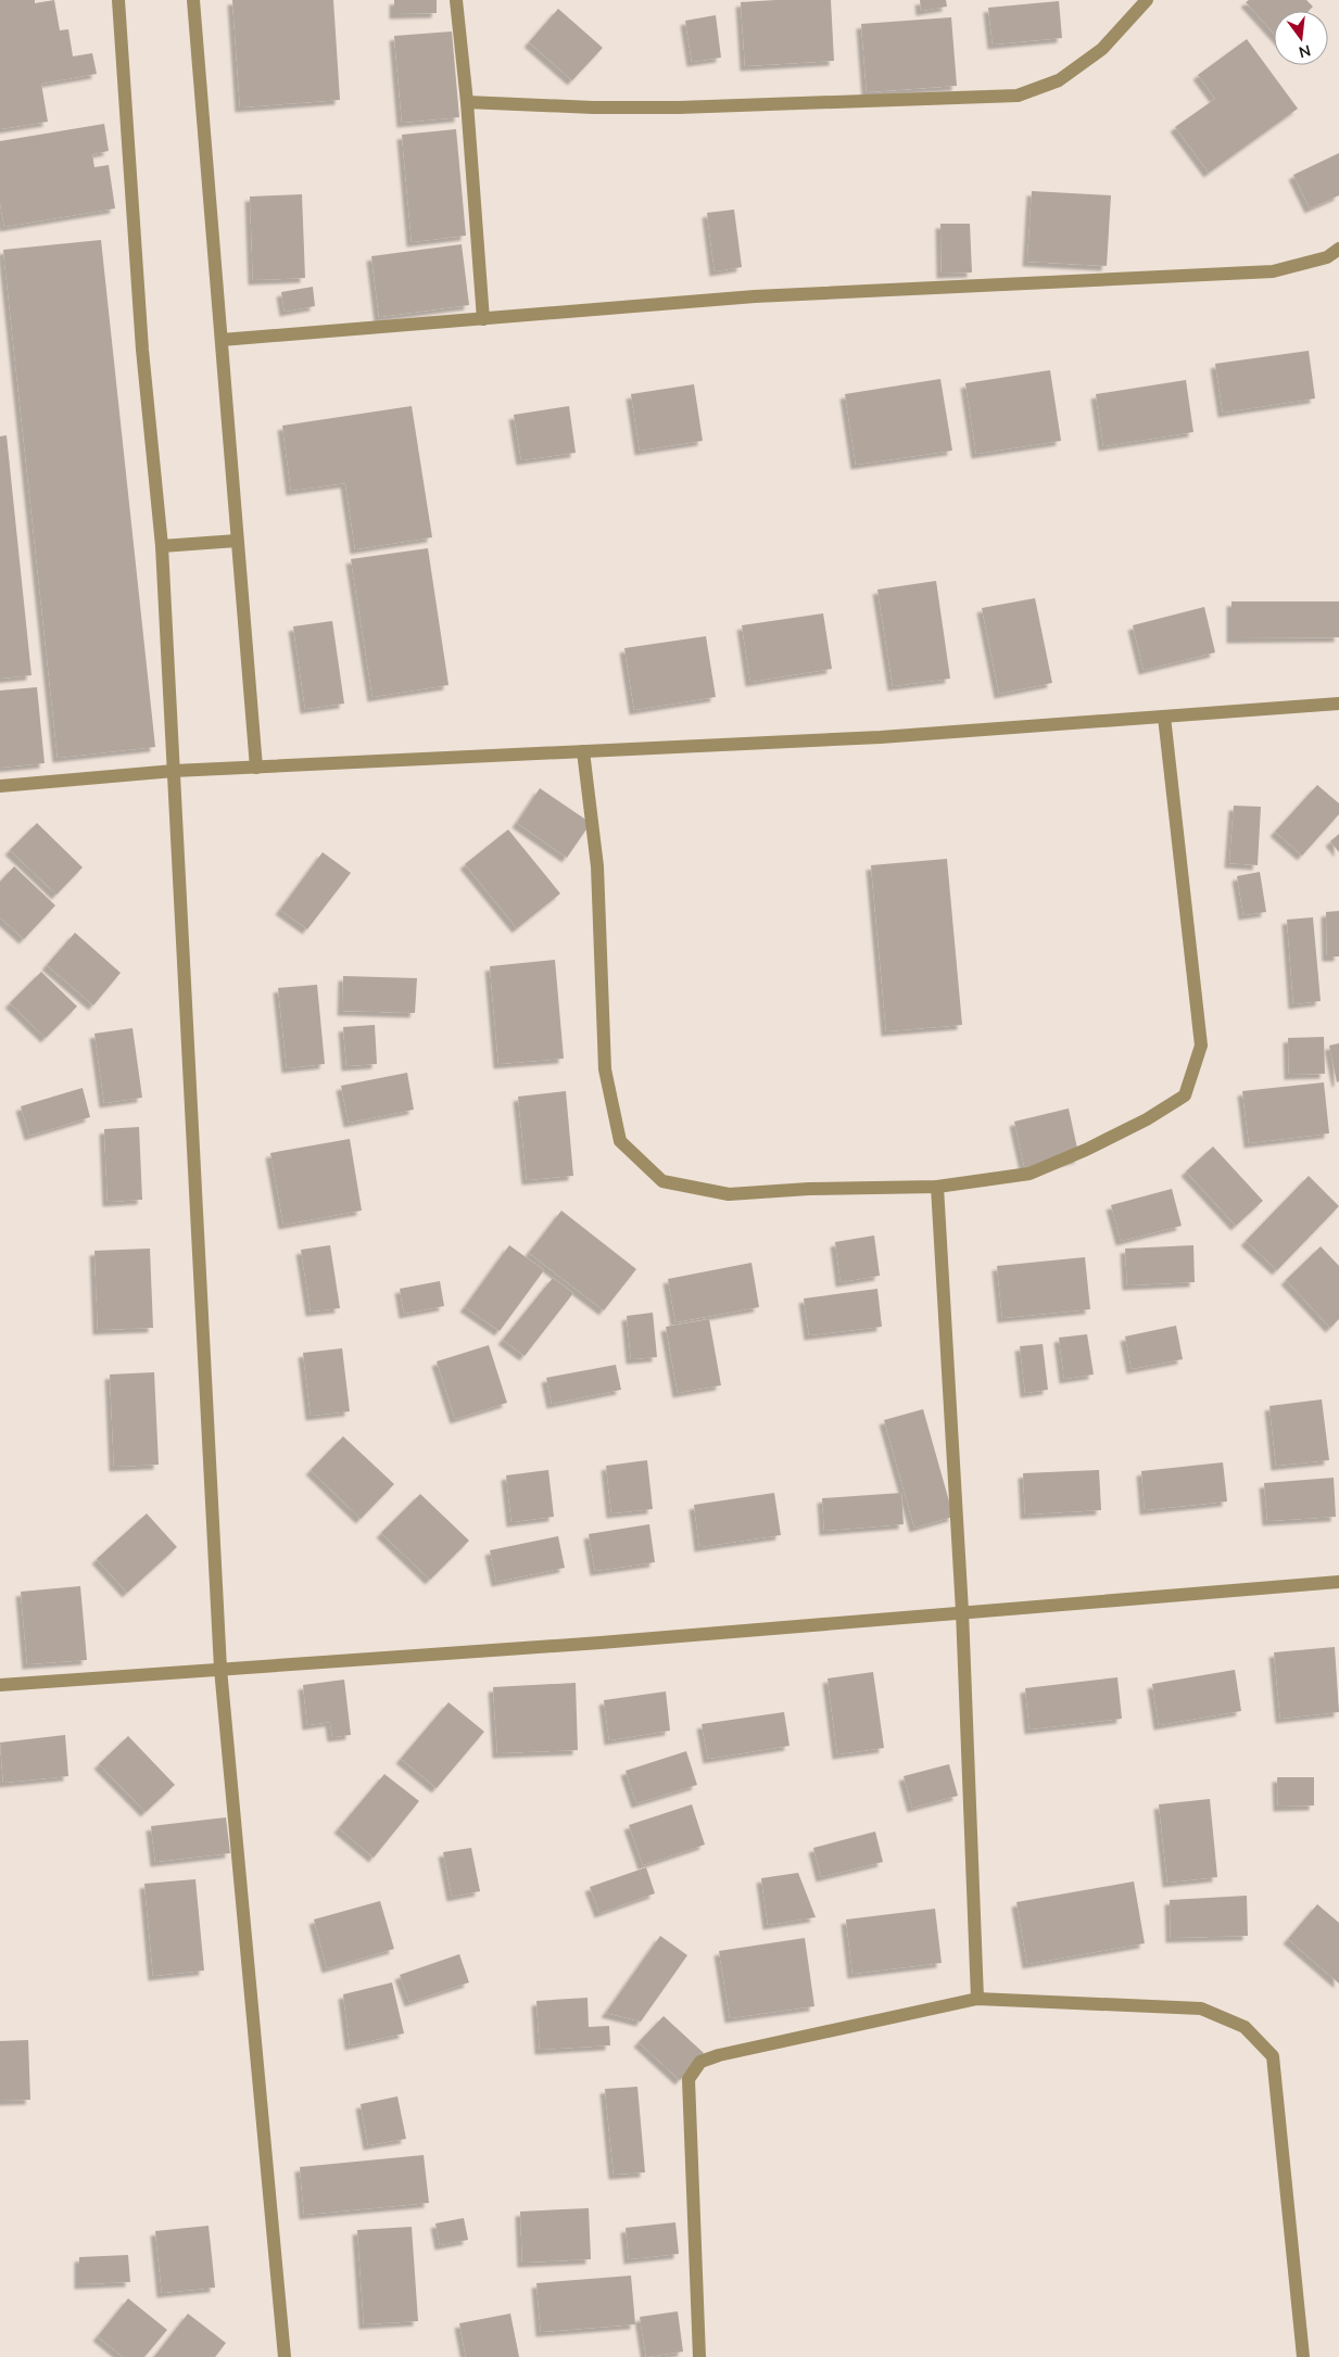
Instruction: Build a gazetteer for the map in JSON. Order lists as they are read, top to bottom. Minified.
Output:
{"north":"bottom"}
